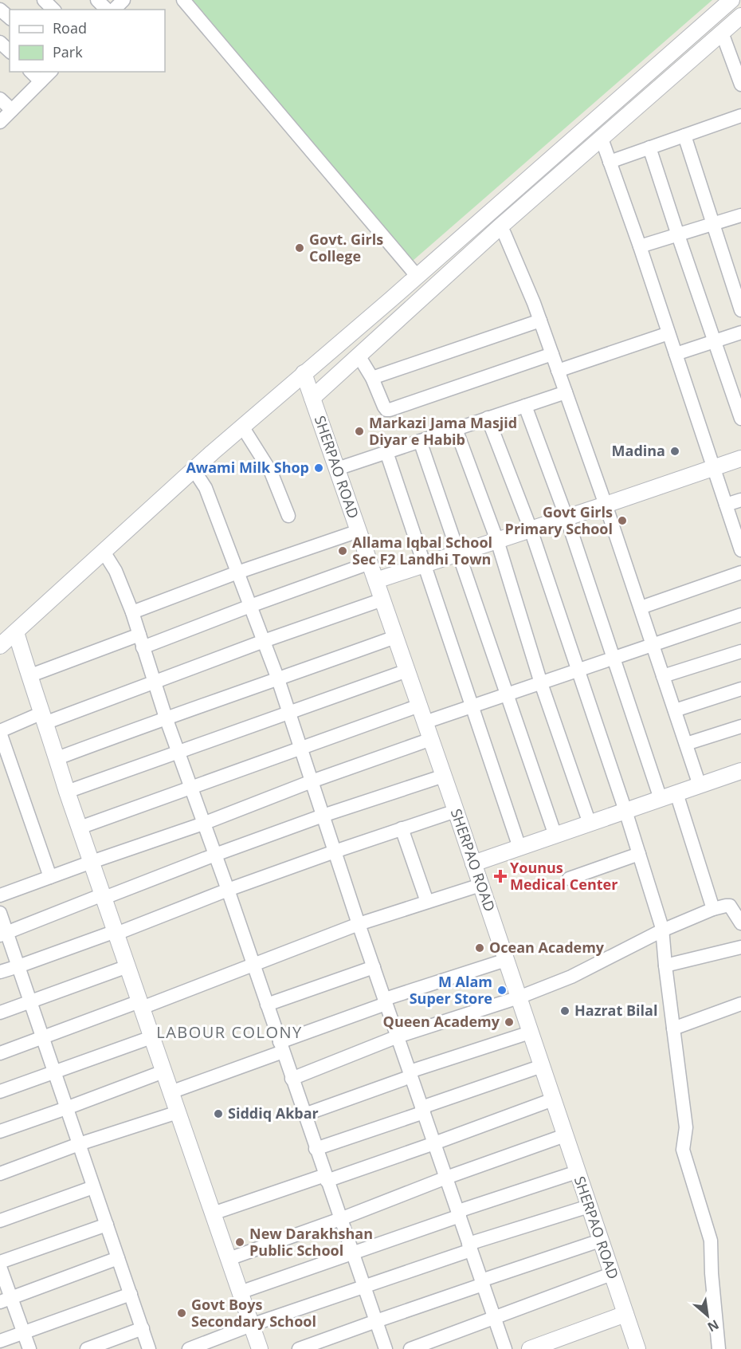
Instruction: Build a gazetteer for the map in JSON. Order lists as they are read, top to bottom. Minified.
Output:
{"streets":{"street":["SHERPAO ROAD"]},"districts":["LABOUR COLONY"],"places":{"other":["Govt. Girls College","Markazi Jama Masjid Diyar e Habib","Madina","Awami Milk Shop","Govt Girls Primary School","Allama Iqbal School Sec F2 Landhi Town","Ocean Academy","M Alam Super Store","Hazrat Bilal","Queen Academy","Siddiq Akbar","New Darakhshan Public School","Govt Boys Secondary School"],"health":["Younus Medical Center"]},"legend":["Road","Park"],"north":"bottom right"}
